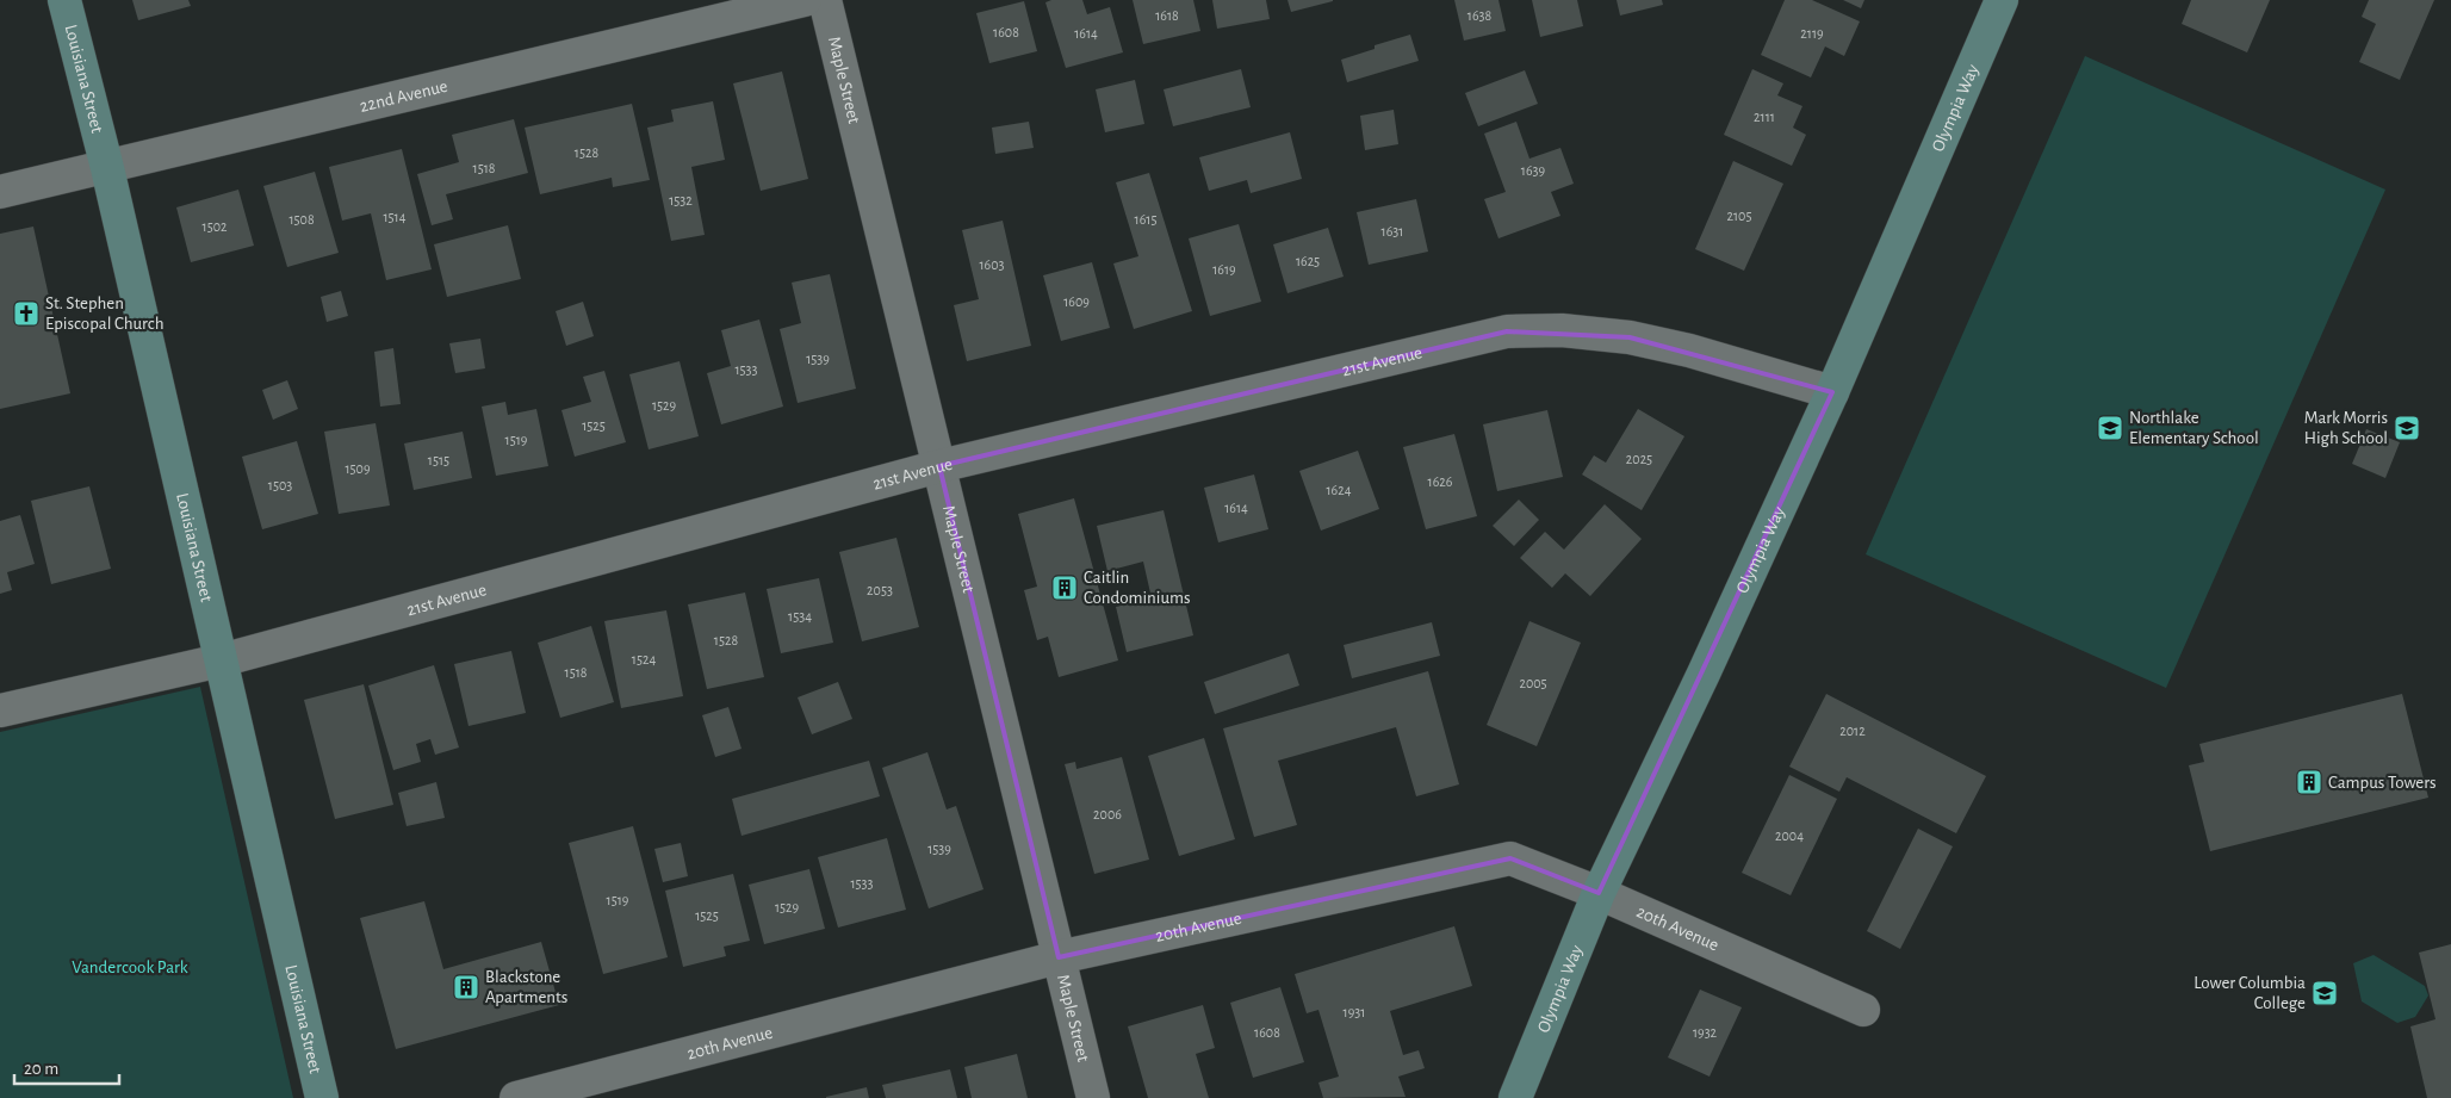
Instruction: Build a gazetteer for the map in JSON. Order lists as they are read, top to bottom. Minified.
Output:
{"streets":{"street":["Louisiana Street","Maple Street","22nd Avenue","Olympia Way","21st Avenue","20th Avenue"]},"crossings":[["Louisiana Street","22nd Avenue"],["Louisiana Street","21st Avenue"],["Maple Street","21st Avenue"],["Maple Street","20th Avenue"],["Olympia Way","21st Avenue"],["Olympia Way","20th Avenue"]],"parks":["Vandercook Park"],"places":{"church":["St. Stephen Episcopal Church"],"school or university":["Northlake Elementary School","Mark Morris High School","Lower Columbia College"],"building":["Caitlin Condominiums","Campus Towers","Blackstone Apartments"]},"house_numbers":["1618","1638","1608","1614","2119","2111","1528","1518","1639","1532","2105","1514","1508","1615","1502","1631","1625","1603","1619","1609","1539","1533","1529","1525","1519","2025","1515","1509","1626","1503","1624","1614","2053","1534","1528","1524","1518","2005","2012","2006","2004","1539","1533","1519","1529","1525","1931","1608","1932"],"scale_bar":"20 m"}
